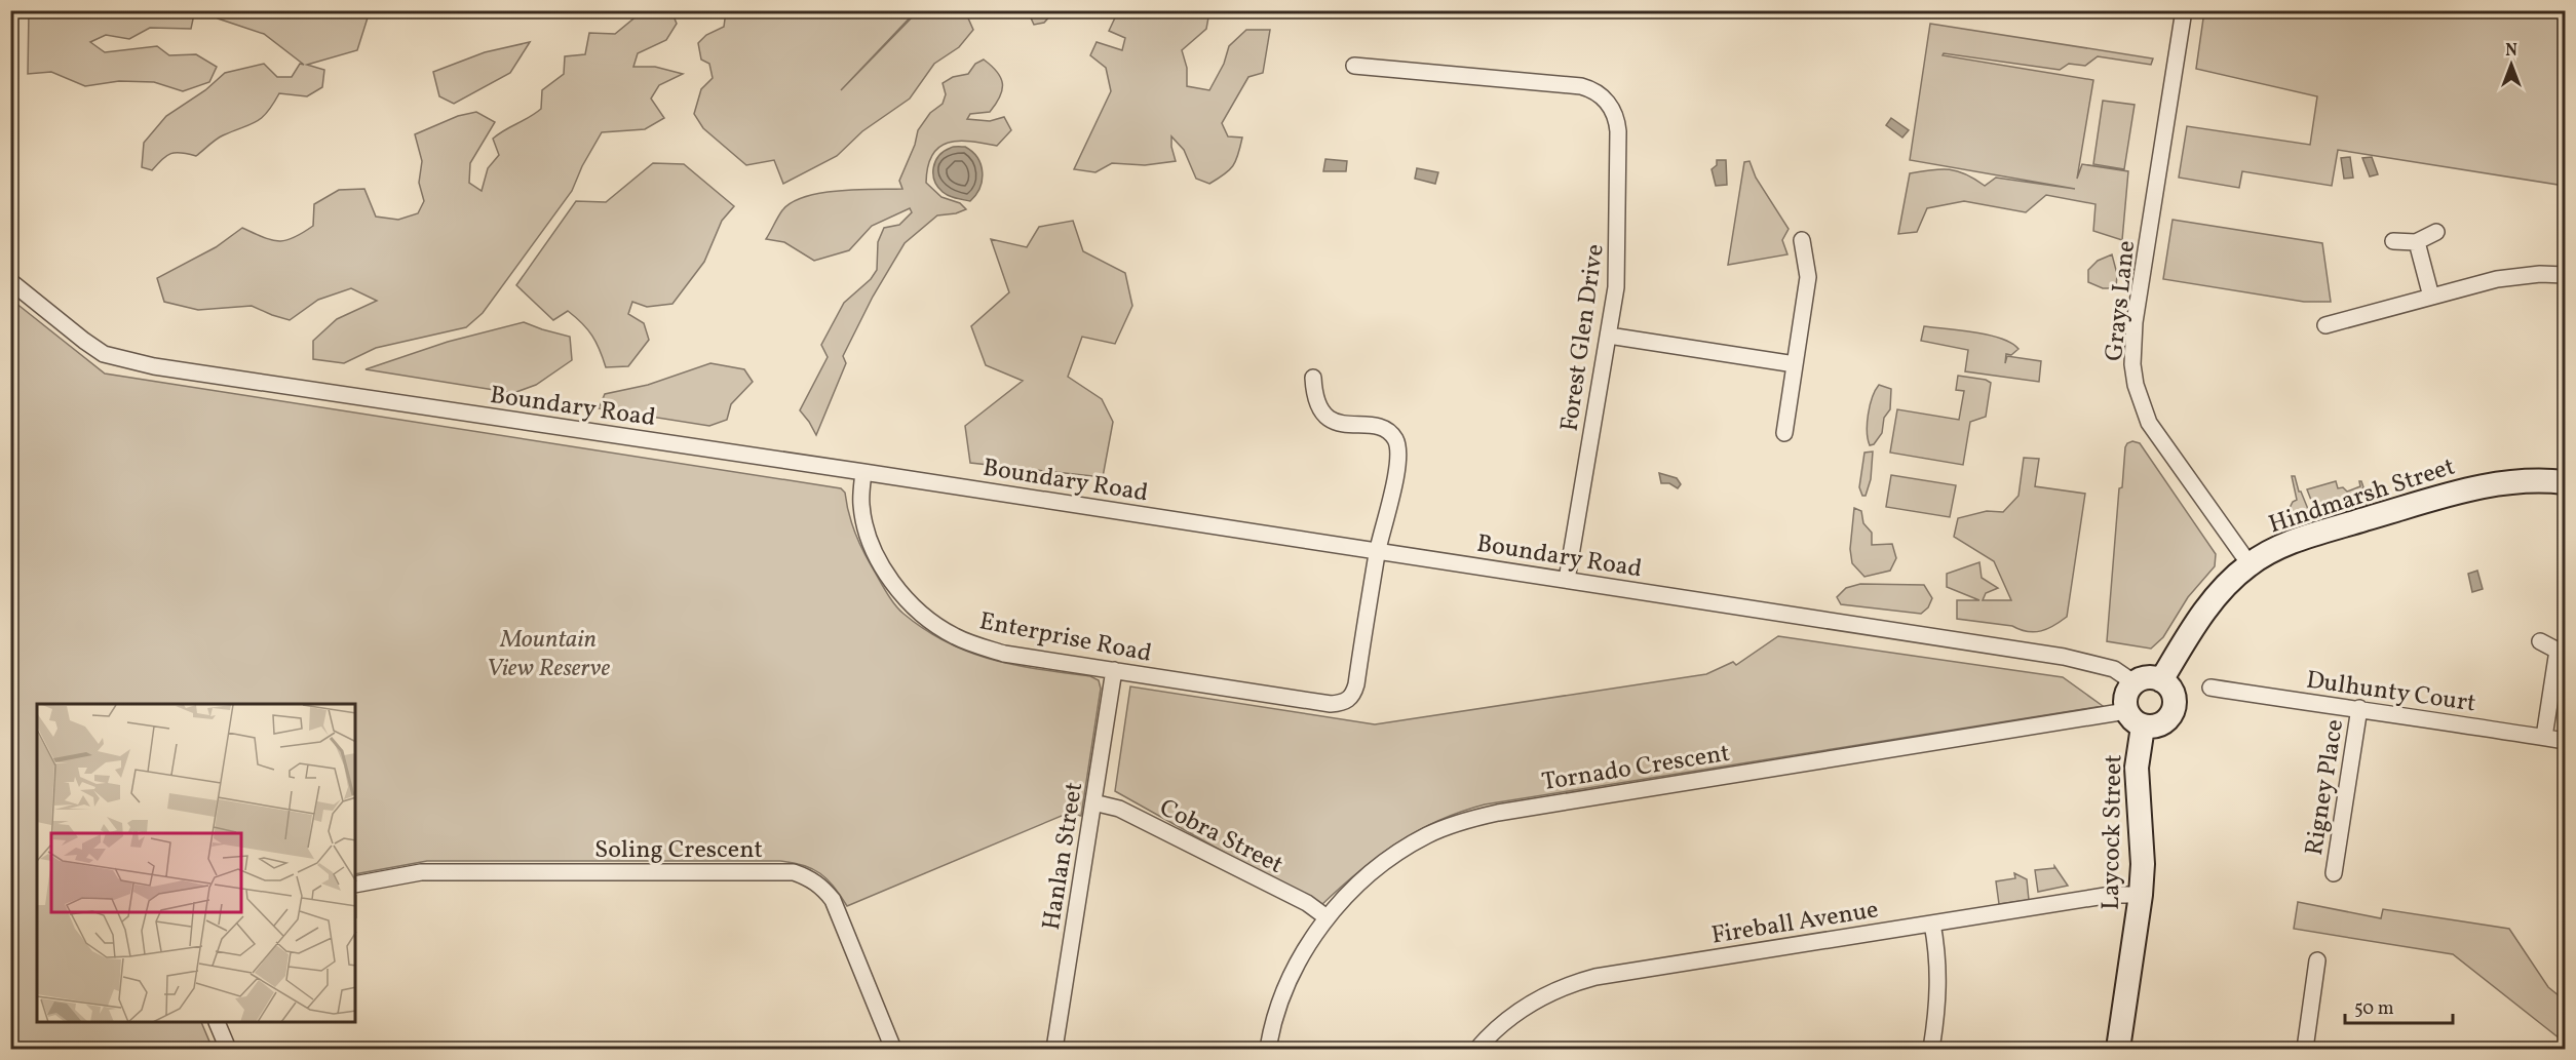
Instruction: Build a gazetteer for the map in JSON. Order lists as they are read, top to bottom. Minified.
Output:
{"streets":{"street":["Grays Lane","Forest Glen Drive","Boundary Road","Hindmarsh Street","Enterprise Road","Dulhunty Court","Tornado Crescent","Rigney Place","Laycock Street","Cobra Street","Soling Crescent","Hanlan Street","Fireball Avenue"]},"crossings":[["Grays Lane","Hindmarsh Street"],["Forest Glen Drive","Boundary Road"],["Boundary Road","Hindmarsh Street"],["Boundary Road","Enterprise Road"],["Boundary Road","Tornado Crescent"],["Boundary Road","Laycock Street"],["Hindmarsh Street","Tornado Crescent"],["Hindmarsh Street","Laycock Street"],["Enterprise Road","Hanlan Street"],["Dulhunty Court","Rigney Place"],["Tornado Crescent","Laycock Street"],["Tornado Crescent","Cobra Street"],["Laycock Street","Fireball Avenue"],["Cobra Street","Hanlan Street"]],"parks":["Mountain View Reserve"],"scale_bar":"50 m","north":"top"}
